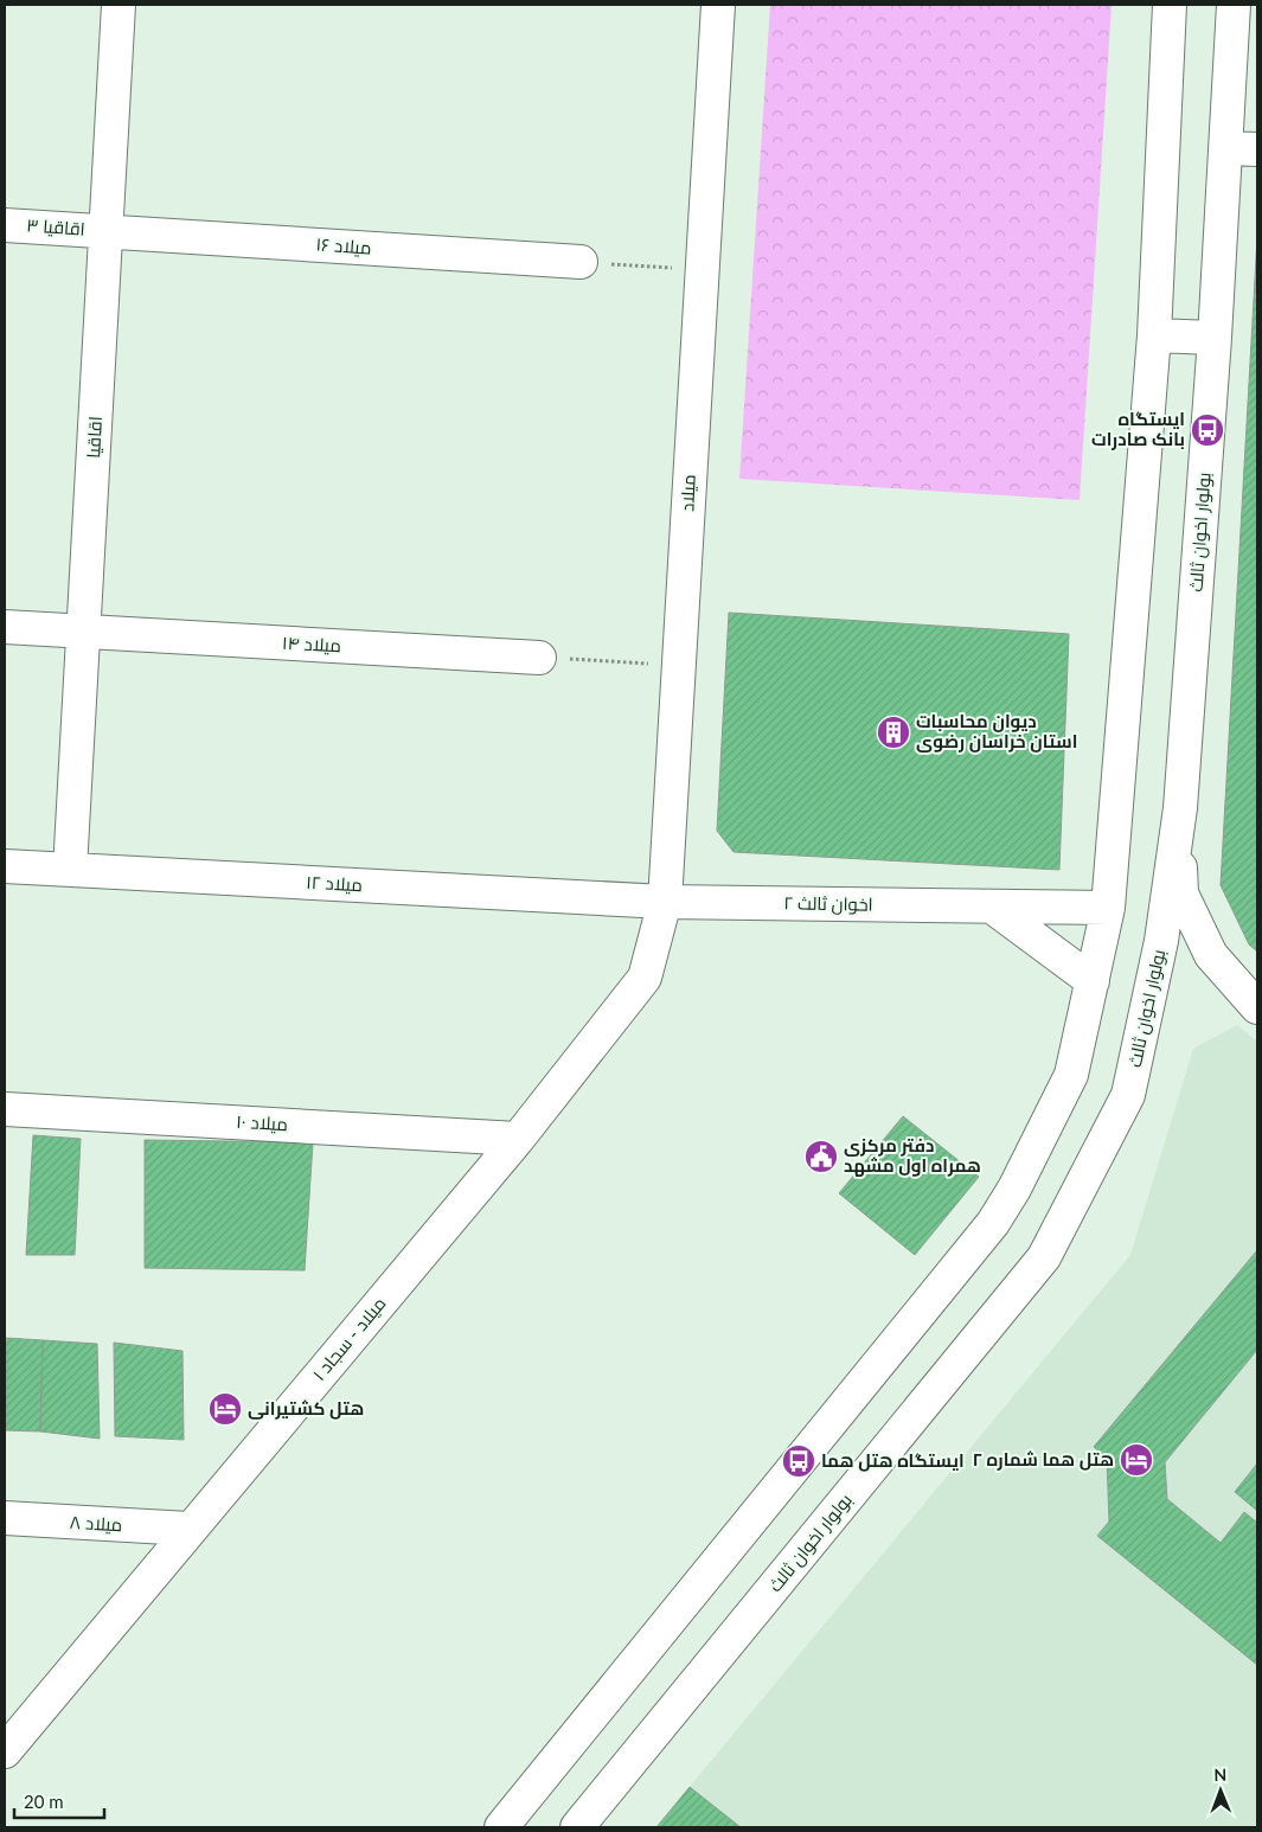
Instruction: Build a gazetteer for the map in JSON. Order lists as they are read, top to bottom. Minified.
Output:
{"streets":{"street":["اقاقیا ۳","میلاد ۱۶","اقاقیا","میلاد","بولوار اخوان ثالث","میلاد ۱۴","میلاد ۱۲","اخوان ثالث ۲","میلاد ۱۰","میلاد - سجاد ۱","میلاد ۸"]},"crossings":[["اقاقیا ۳","میلاد ۱۶"],["اقاقیا ۳","اقاقیا"],["میلاد ۱۶","اقاقیا"],["اقاقیا","میلاد ۱۴"],["اقاقیا","میلاد ۱۲"],["میلاد","میلاد ۱۲"],["میلاد","اخوان ثالث ۲"],["میلاد","میلاد - سجاد ۱"],["میلاد ۱۲","اخوان ثالث ۲"],["میلاد ۱۰","میلاد - سجاد ۱"],["میلاد - سجاد ۱","میلاد ۸"]],"places":{"bus stop":["ایستگاه بانک صادرات","ایستگاه هتل هما"],"building":["دیوان محاسبات استان خراسان رضوی"],"public building":["دفتر مرکزی همراه اول مشهد"],"hotel":["هتل کشتیرانی","هتل هما شماره ۲"]},"scale_bar":"20 m","north":"top"}
